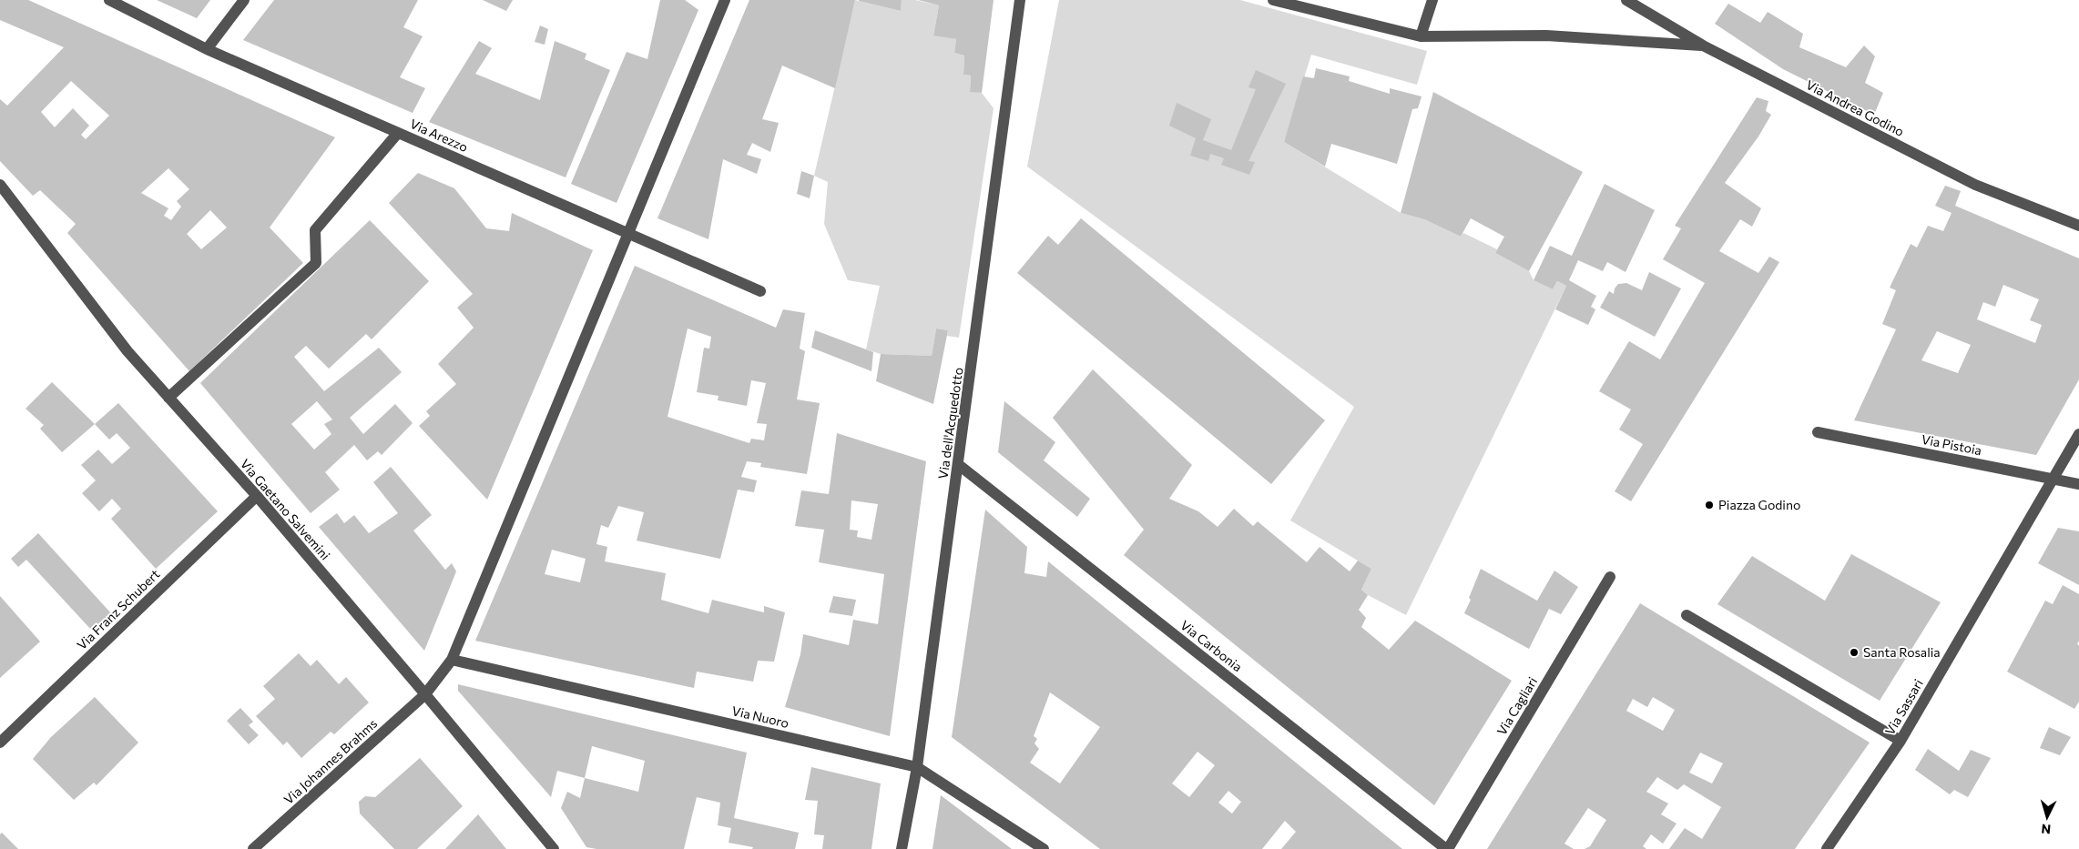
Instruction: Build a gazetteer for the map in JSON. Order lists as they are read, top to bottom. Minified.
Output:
{"streets":{"street":["Via Andrea Godino","Via Arezzo","Via dell'Acquedotto","Via Pistoia","Via Gaetano Salvemini","Via Franz Schubert","Via Carbonia","Via Cagliari","Via Sassari","Via Nuoro","Via Johannes Brahms"]},"crossings":[["Via Arezzo","Via Johannes Brahms"],["Via dell'Acquedotto","Via Carbonia"],["Via dell'Acquedotto","Via Nuoro"],["Via Pistoia","Via Sassari"],["Via Gaetano Salvemini","Via Franz Schubert"],["Via Gaetano Salvemini","Via Johannes Brahms"],["Via Carbonia","Via Cagliari"],["Via Nuoro","Via Johannes Brahms"]],"places":["Piazza Godino","Santa Rosalia"],"north":"bottom"}
